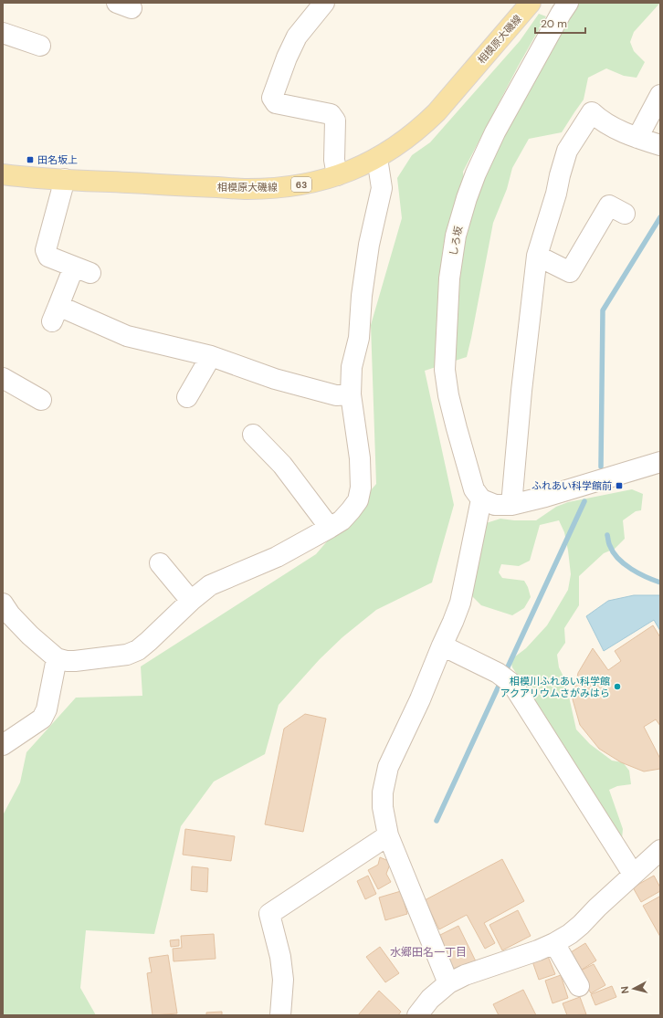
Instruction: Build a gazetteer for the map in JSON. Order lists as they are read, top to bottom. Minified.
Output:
{"streets":{"main road":["相模原大磯線","63"],"street":["しろ坂"]},"districts":["水郷田名一丁目"],"places":{"transit":["田名坂上","ふれあい科学館前"],"other":["相模川ふれあい科学館 アクアリウムさがみはら"]},"scale_bar":"20 m","north":"left"}
